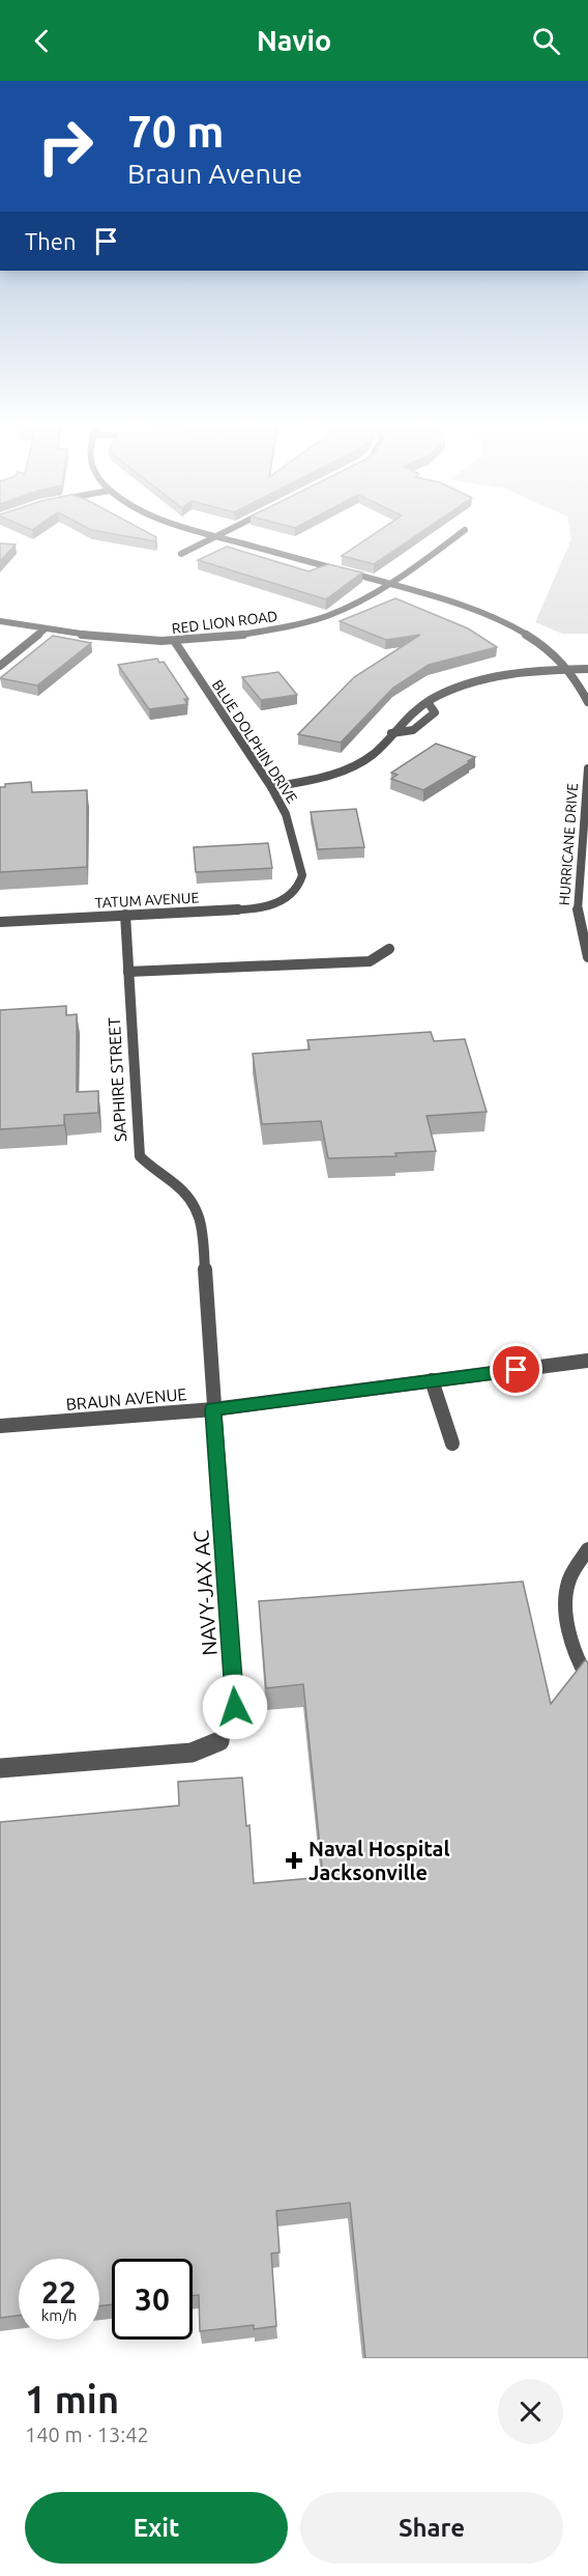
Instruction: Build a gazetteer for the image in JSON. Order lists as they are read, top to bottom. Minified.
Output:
{"streets":{"street":["RED LION ROAD","BLUE DOLPHIN DRIVE","HURRICANE DRIVE","TATUM AVENUE","SAPHIRE STREET","BRAUN AVENUE","NAVY-JAX AC"]},"crossings":[["RED LION ROAD","BLUE DOLPHIN DRIVE"],["BLUE DOLPHIN DRIVE","TATUM AVENUE"],["TATUM AVENUE","SAPHIRE STREET"],["SAPHIRE STREET","NAVY-JAX AC"],["BRAUN AVENUE","NAVY-JAX AC"]],"places":{"health":["Naval Hospital Jacksonville"]},"page":{"header":"Navio","turn":["70 m","Braun Avenue"],"then":"Then","speed":"22 km/h","limit":"30","heading":["1 min","140 m · 13:42"],"buttons":["Exit","Share"]}}
